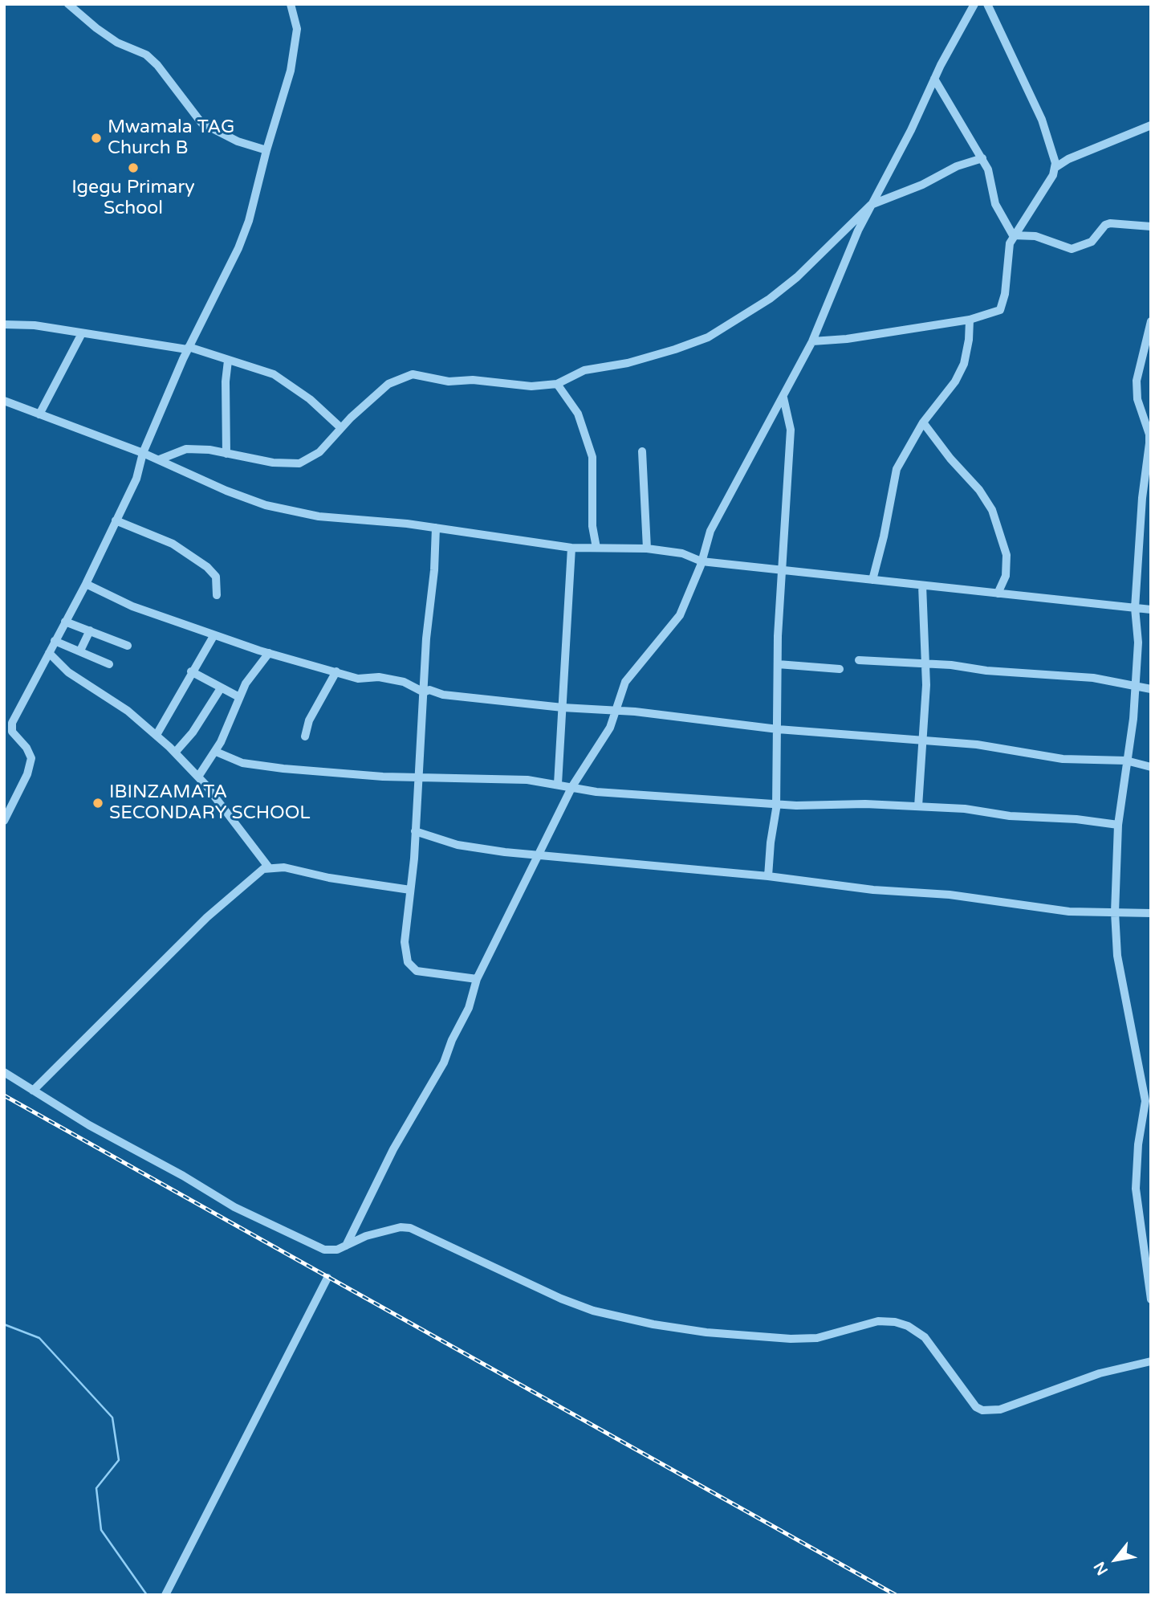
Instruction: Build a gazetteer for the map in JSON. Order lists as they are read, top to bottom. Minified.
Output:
{"places":["Mwamala TAG Church B","Igegu Primary School","IBINZAMATA SECONDARY SCHOOL"],"north":"bottom left"}
